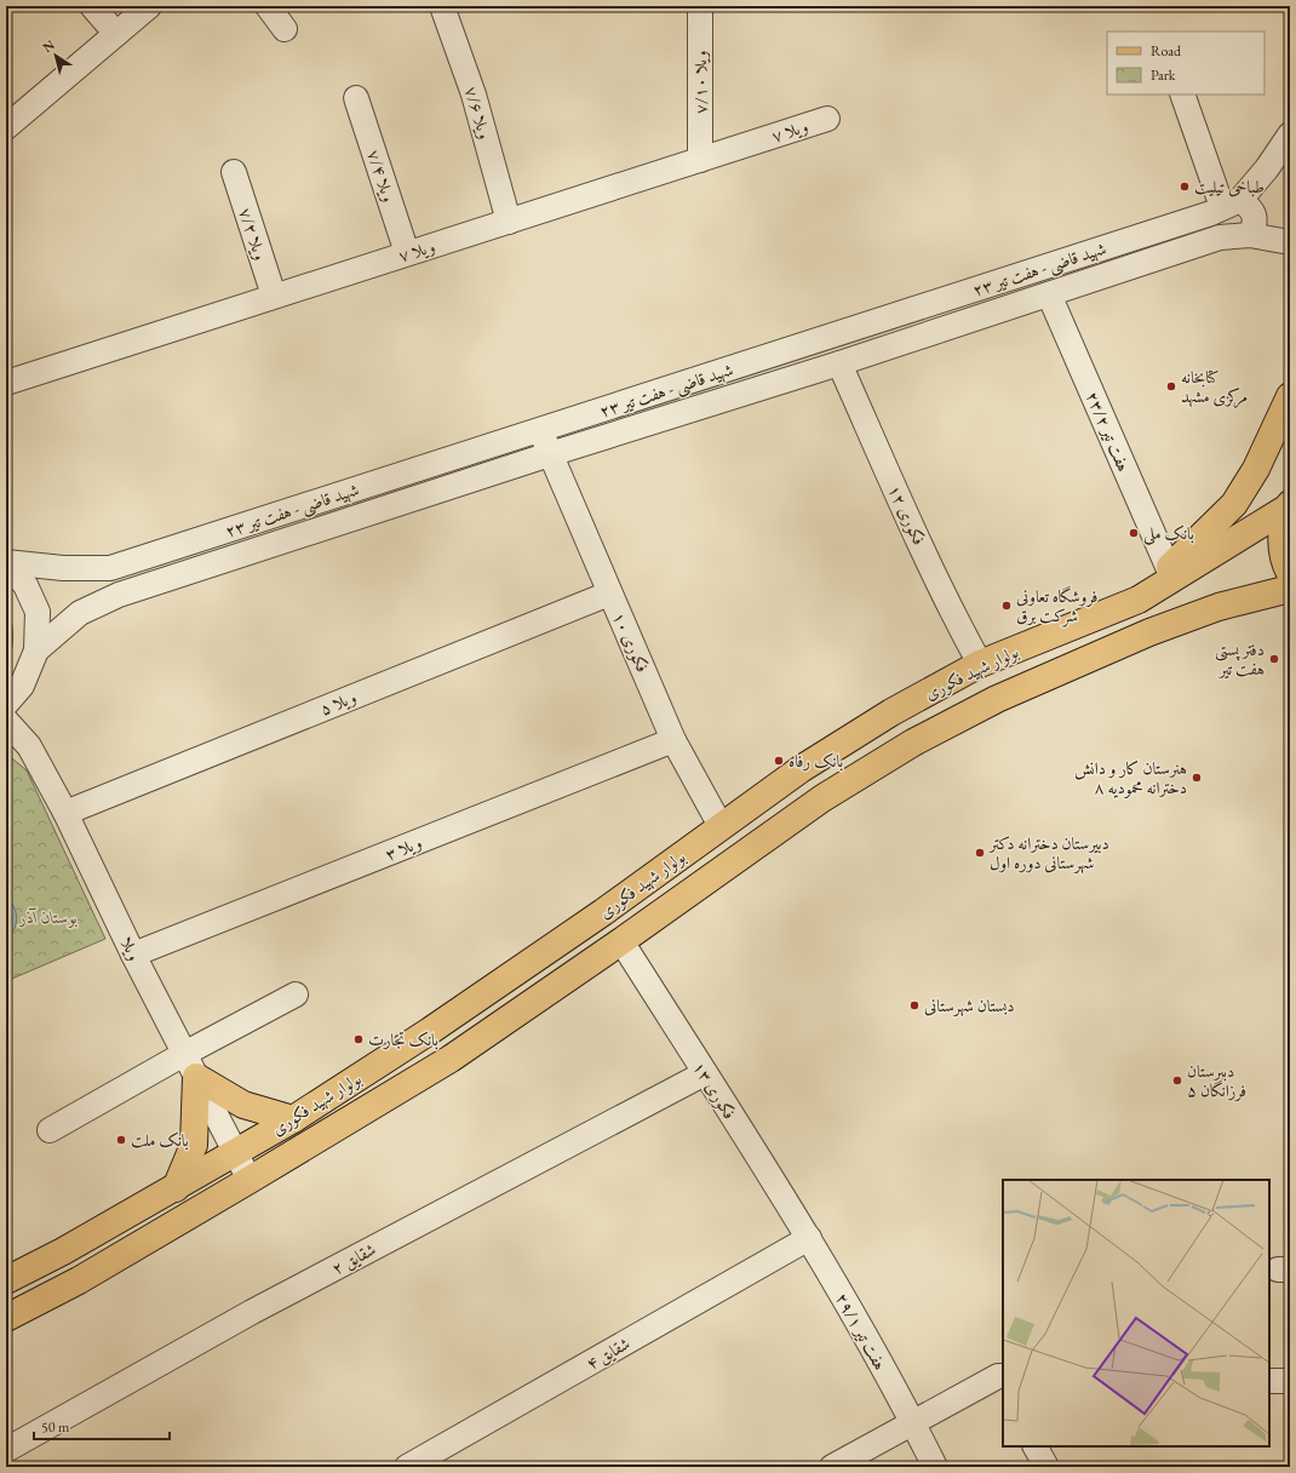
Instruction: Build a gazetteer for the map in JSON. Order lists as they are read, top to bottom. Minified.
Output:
{"streets":{"main road":["بولوار شهید فکوری"],"street":["ویلا ۷/۱۰","ویلا ۷/۶","ویلا ۷","ویلا ۷/۴","ویلا ۷/۲","شهید قاضی - هفت تیر ۲۳","هفت تیر ۲۳/۲","فکوری ۱۲","فکوری ۱۰","ویلا ۵","ویلا ۳","ویلا","فکوری ۱۳","شقایق ۲","هفت تیر ۲۹/۱","شقایق ۴"]},"crossings":[["ویلا ۷/۱۰","ویلا ۷"],["ویلا ۷/۶","ویلا ۷"],["ویلا ۷","ویلا ۷/۴"],["ویلا ۷","ویلا ۷/۲"],["شهید قاضی - هفت تیر ۲۳","هفت تیر ۲۳/۲"],["شهید قاضی - هفت تیر ۲۳","فکوری ۱۲"],["شهید قاضی - هفت تیر ۲۳","فکوری ۱۰"],["فکوری ۱۲","بولوار شهید فکوری"],["فکوری ۱۰","بولوار شهید فکوری"],["فکوری ۱۰","ویلا ۵"],["فکوری ۱۰","ویلا ۳"],["بولوار شهید فکوری","ویلا"],["بولوار شهید فکوری","فکوری ۱۳"],["ویلا ۵","ویلا"],["ویلا ۳","ویلا"],["فکوری ۱۳","شقایق ۲"],["فکوری ۱۳","هفت تیر ۲۹/۱"],["فکوری ۱۳","شقایق ۴"],["هفت تیر ۲۹/۱","شقایق ۴"]],"parks":["بوستان آذر"],"places":["طباخی تیلیت","کتابخانه مرکزی مشهد","بانک ملی","فروشگاه تعاونی شرکت برق","دفتر پستی هفت تیر","بانک رفاه","هنرستان کار و دانش دخترانه محمودیه ۸","دبیرستان دخترانه دکتر شهرستانی دوره اول","دبستان شهرستانی","بانک تجارت","دبیرستان فرزانگان ۵","بانک ملت"],"legend":["Road","Park"],"scale_bar":"50 m","north":"top left"}
